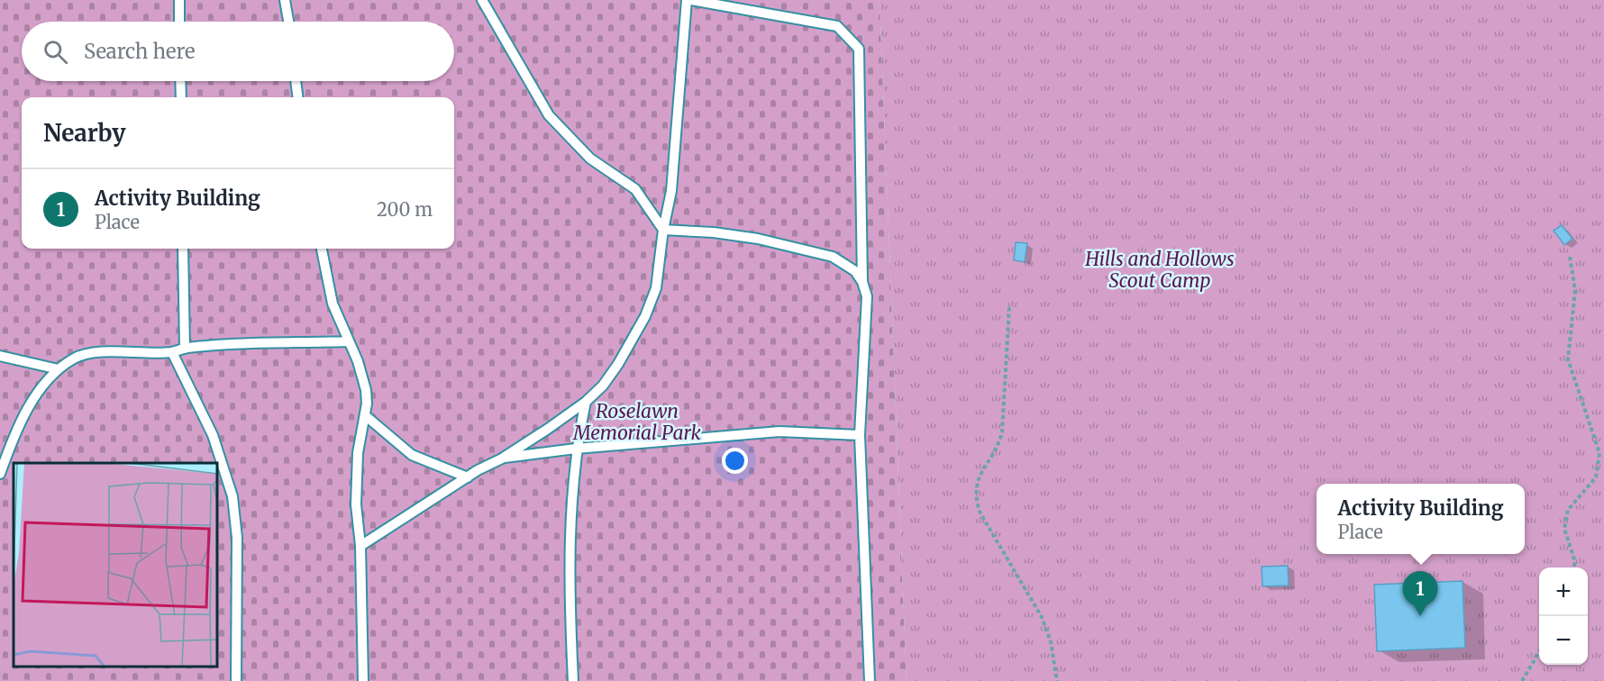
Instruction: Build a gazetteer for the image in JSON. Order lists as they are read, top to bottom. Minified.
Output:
{"parks":["Hills and Hollows Scout Camp","Roselawn Memorial Park"],"page":{"search":"Search here","heading":"Nearby","list":[{"mark":"1","name":"Activity Building","note":"Place","value":"200 m"}],"popup":["Activity Building","Place"],"map_buttons":["+","−"],"pins":"1"}}
